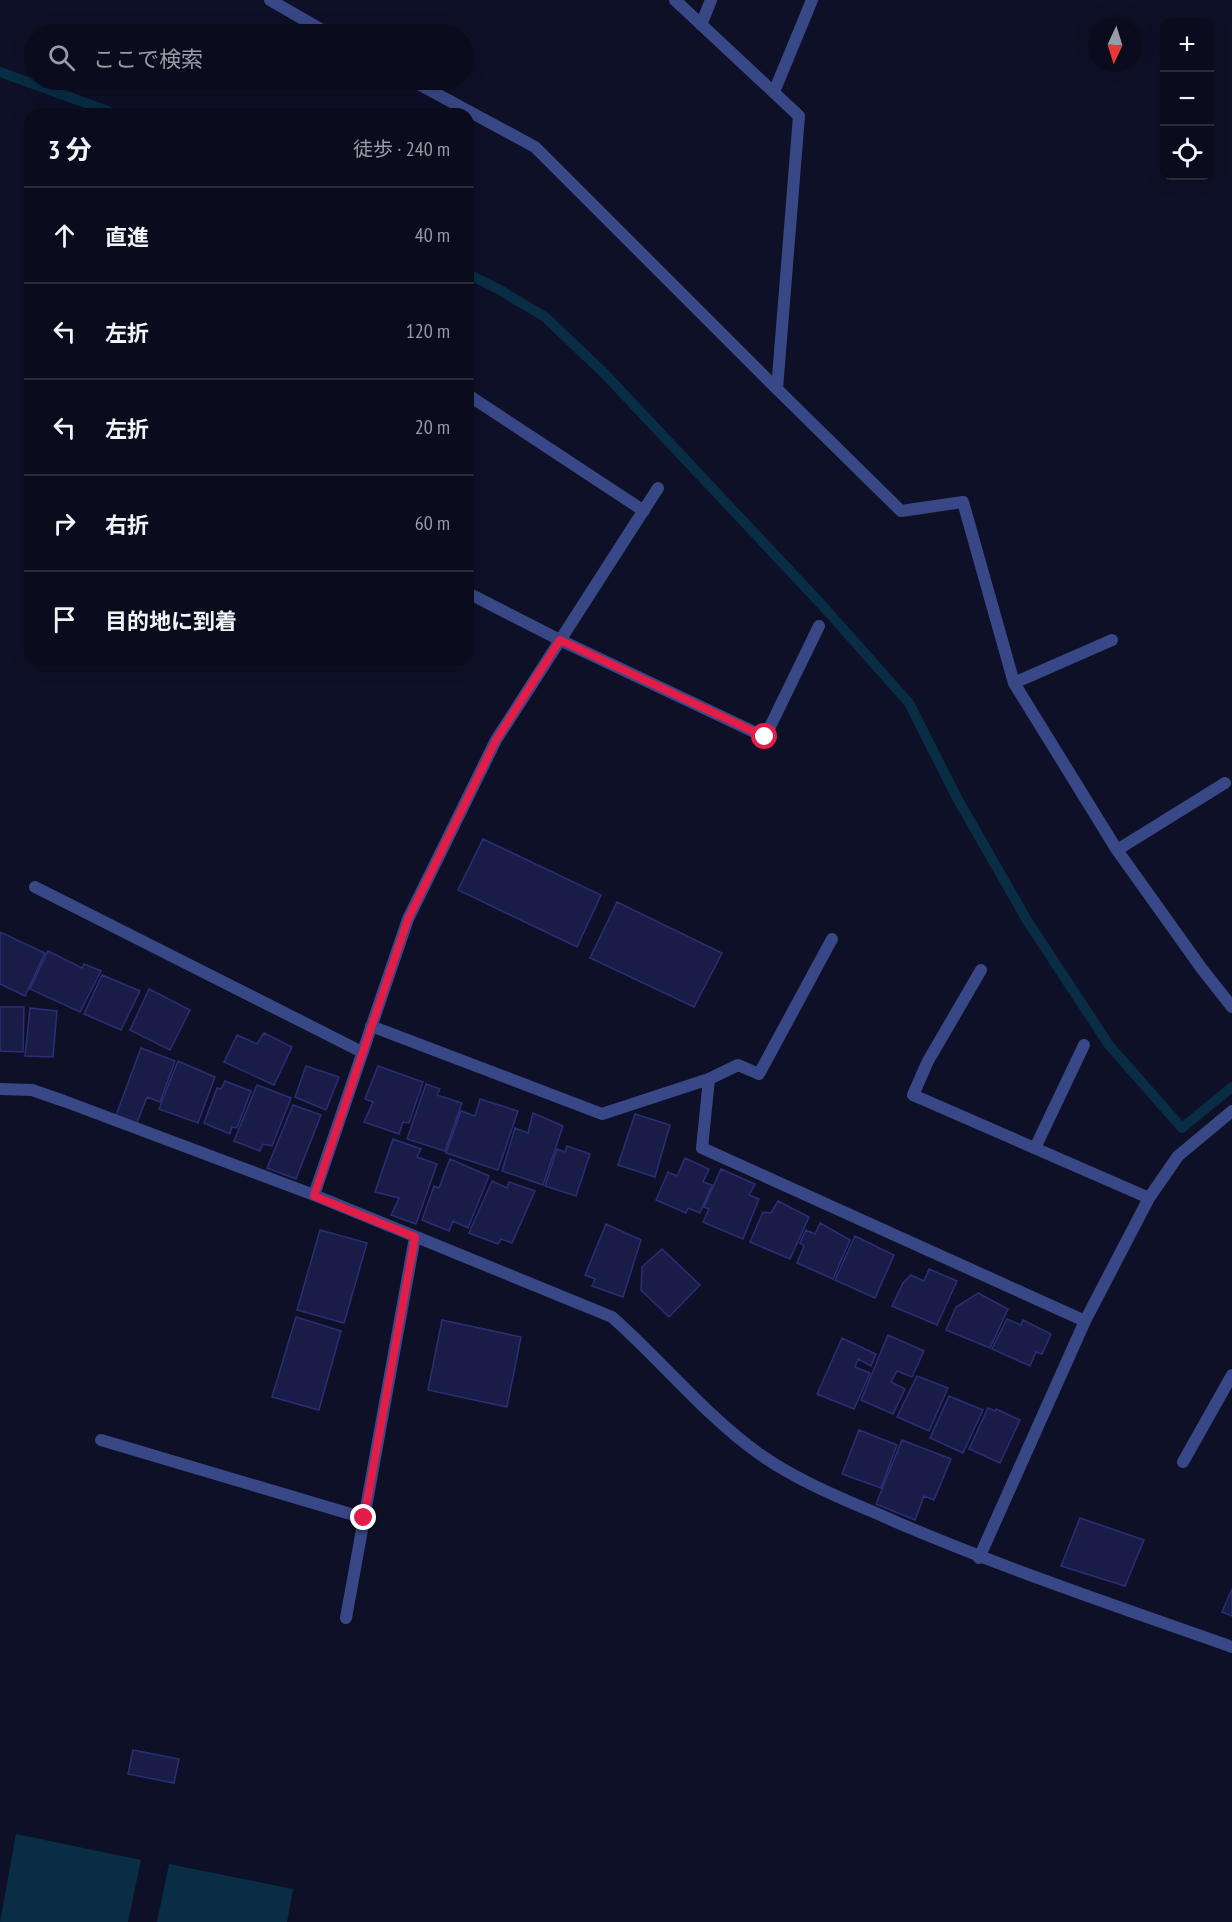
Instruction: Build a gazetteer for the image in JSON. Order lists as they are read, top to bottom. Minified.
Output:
{"north":"bottom","page":{"map_buttons":["+","−"],"search":"ここで検索","heading":["3 分","徒歩 · 240 m"],"list":[["直進","40 m"],["左折","120 m"],["左折","20 m"],["右折","60 m"],"目的地に到着"]}}
